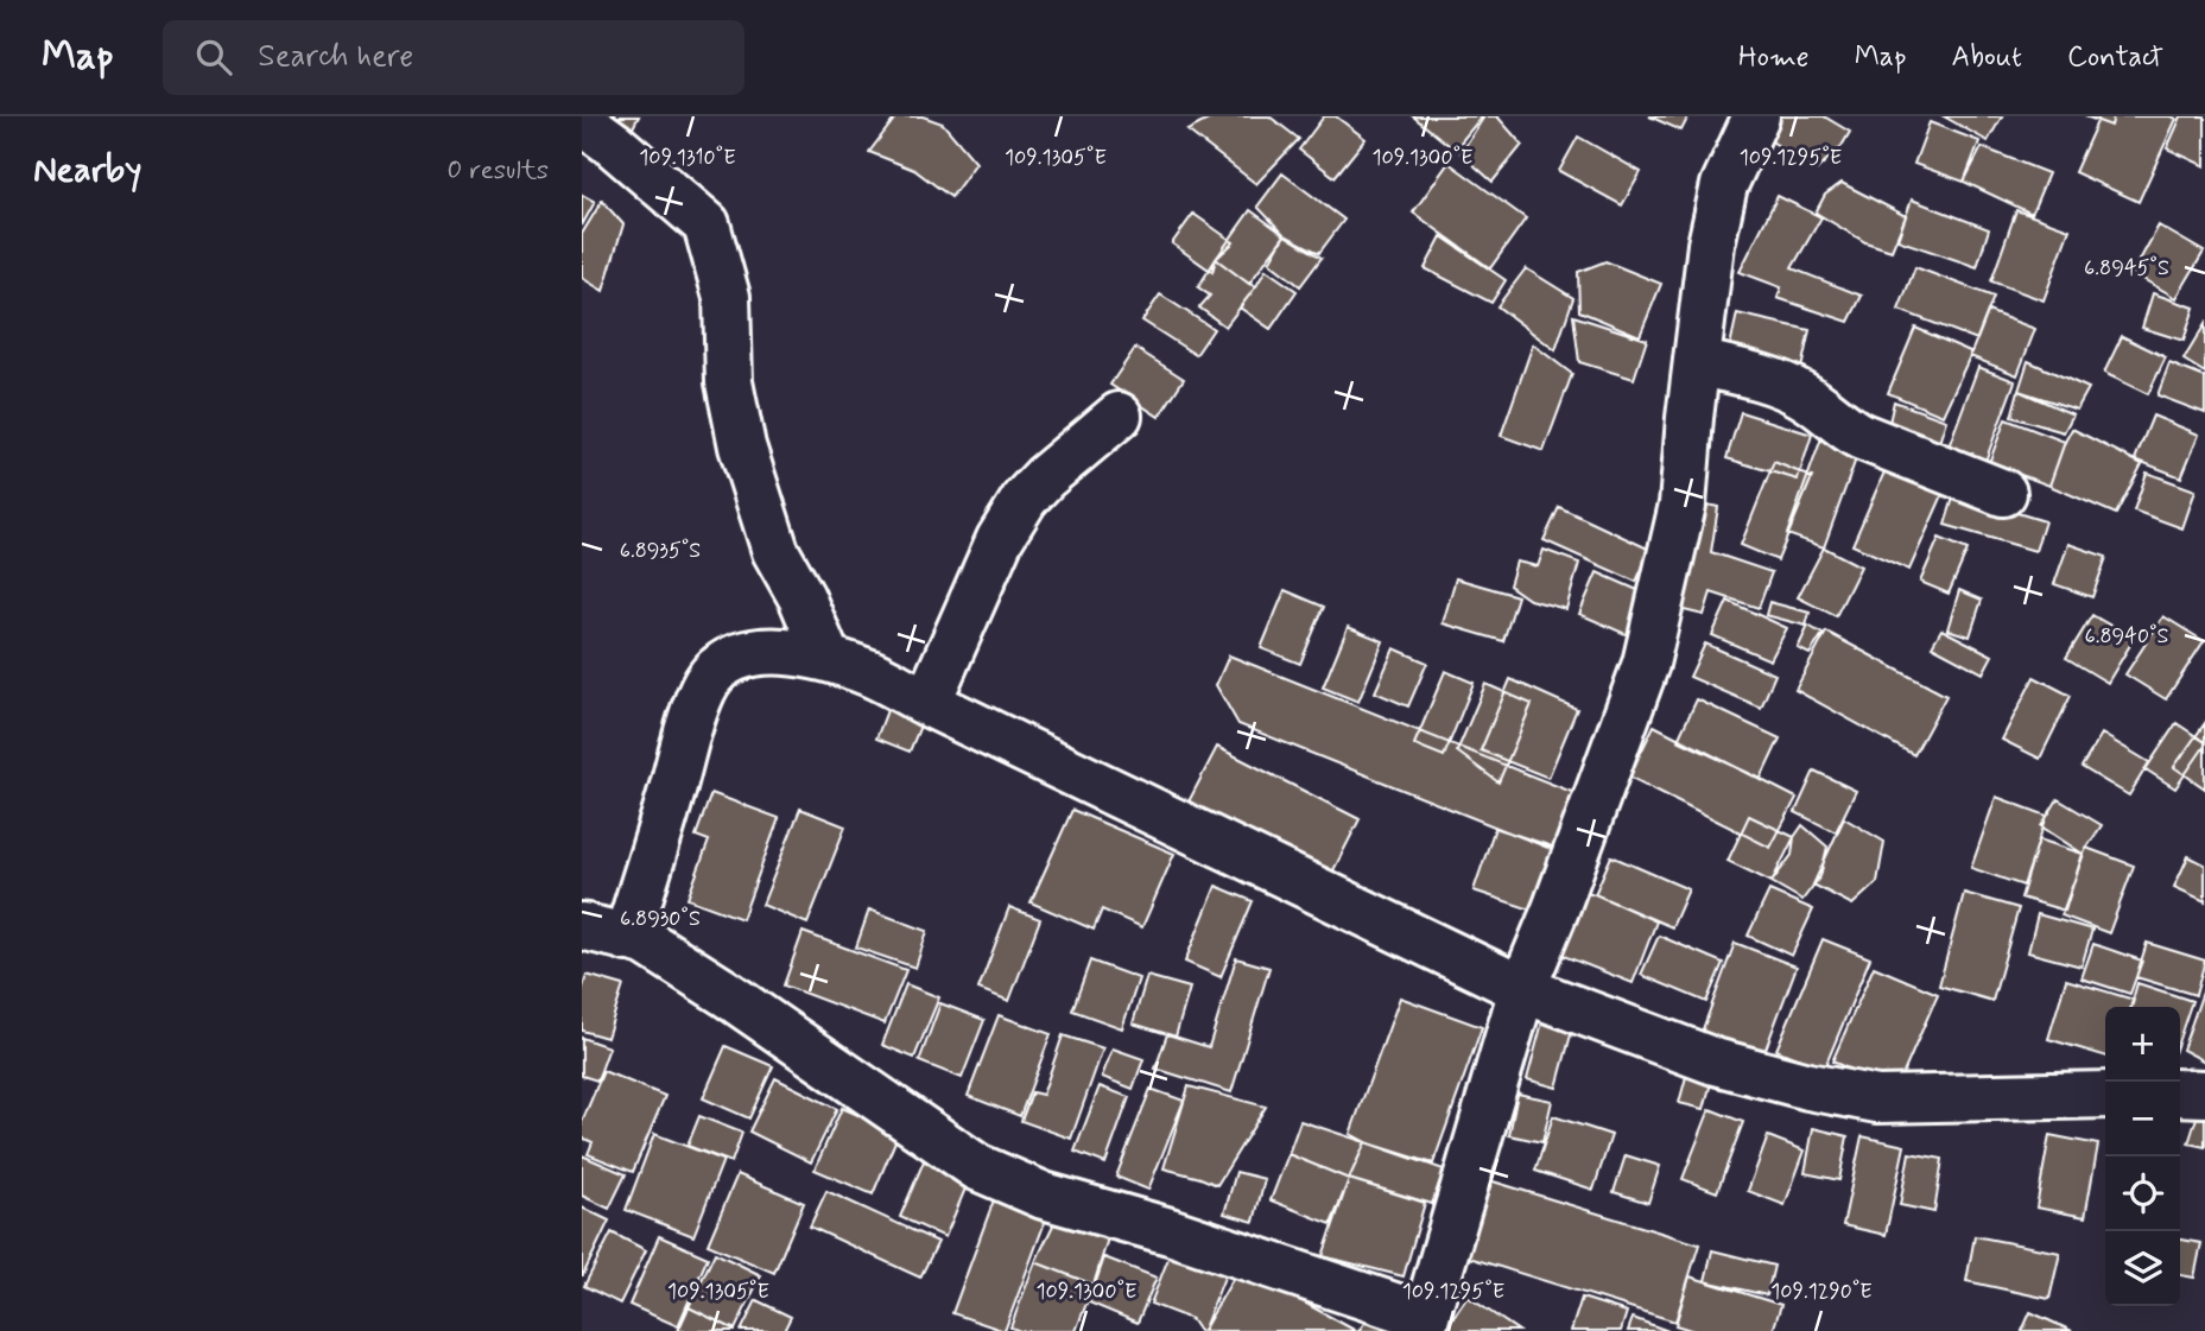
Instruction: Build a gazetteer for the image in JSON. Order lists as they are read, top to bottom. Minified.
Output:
{"page":{"header":"Map","search":"Search here","nav":["Home","Map","About","Contact"],"heading":["Nearby","0 results"],"map_buttons":["+","−"]},"coordinates":["109.1310°E","109.1305°E","109.1300°E","109.1295°E","6.8945°S","6.8935°S","6.8940°S","6.8930°S","109.1290°E"]}
